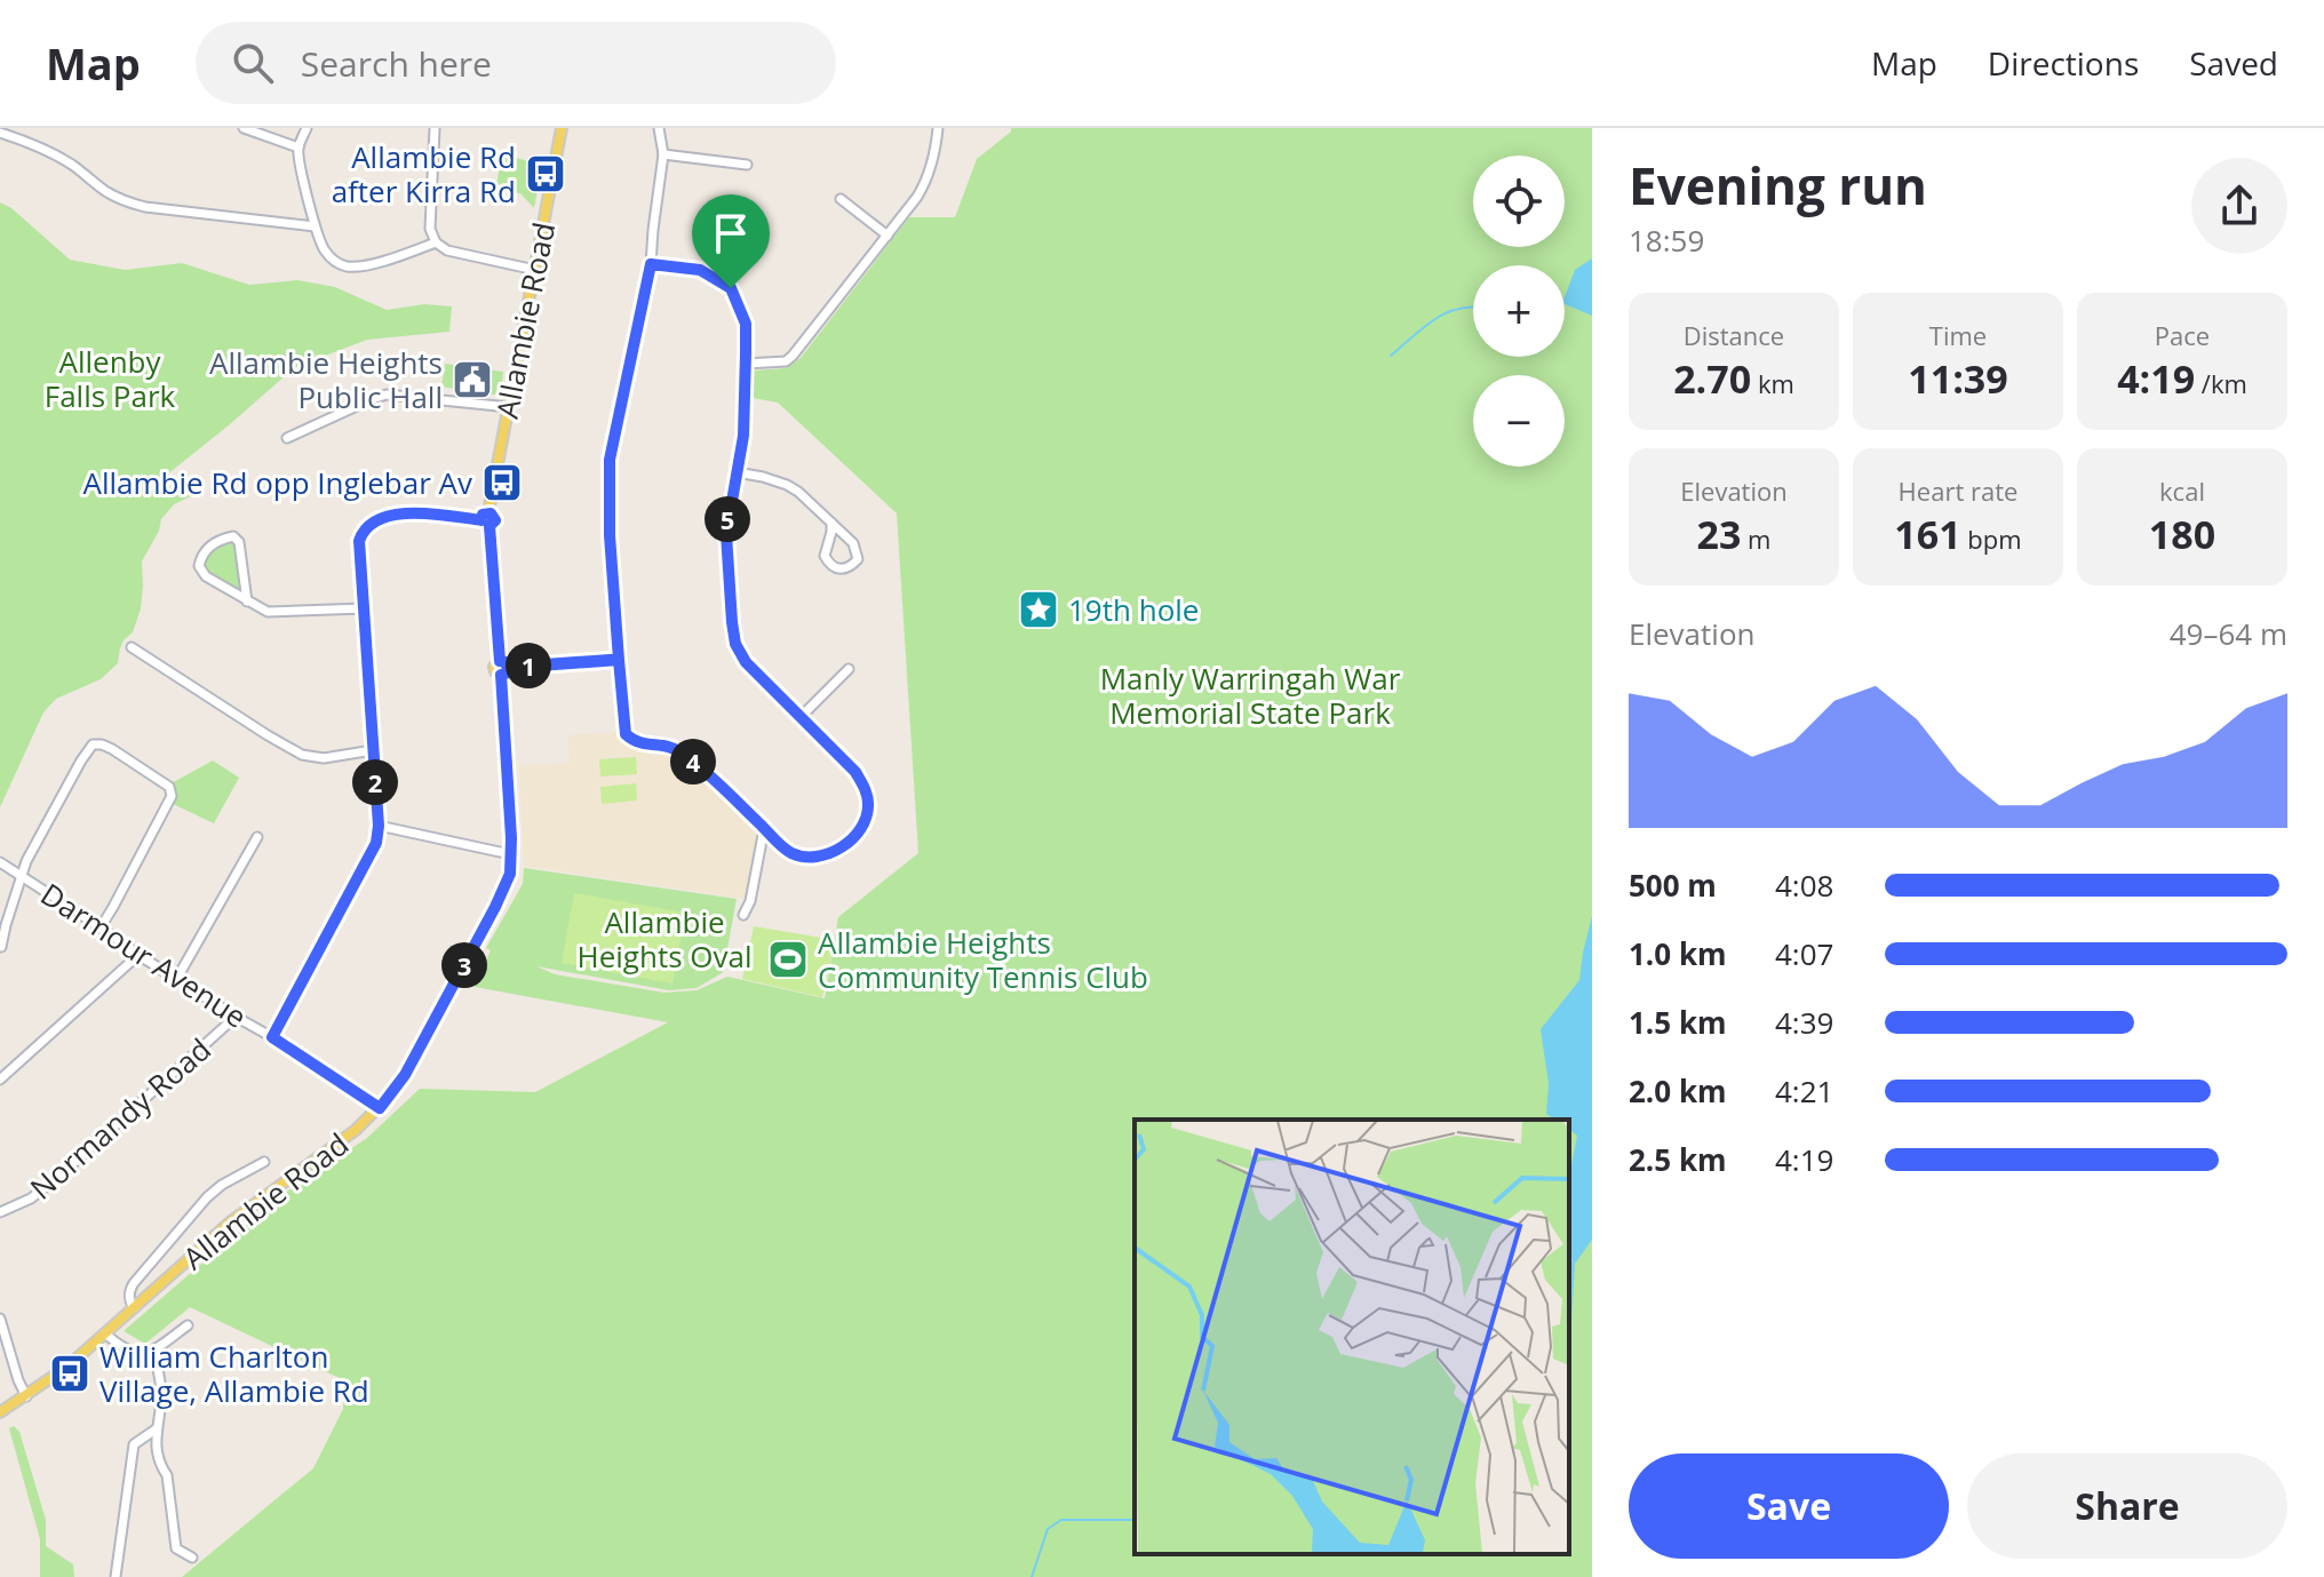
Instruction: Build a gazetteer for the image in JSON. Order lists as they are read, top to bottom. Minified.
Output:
{"streets":{"main road":["Allambie Road"],"street":["Darmour Avenue","Normandy Road"]},"crossings":[["Allambie Road","Darmour Avenue"],["Darmour Avenue","Normandy Road"]],"parks":["Allenby Falls Park","Manly Warringah War Memorial State Park","Allambie Heights Oval"],"places":{"bus stop":["Allambie Rd after Kirra Rd","Allambie Rd opp Inglebar Av","William Charlton Village, Allambie Rd"],"public building":["Allambie Heights Public Hall"],"place":["19th hole"],"sports":["Allambie Heights Community Tennis Club"]},"page":{"header":"Map","search":"Search here","nav":["Map","Directions","Saved"],"heading":["Evening run","18:59"],"map_buttons":["+","−"],"stats":[["Distance","2.70 km"],["Time","11:39"],["Pace","4:19 /km"],["Elevation","23 m"],["Heart rate","161 bpm"],["kcal","180"]],"pins":["5","1","4","2","3"],"chart":["Elevation","49–64 m"],"list":[{"name":"500 m","note":"4:08"},{"name":"1.0 km","note":"4:07"},{"name":"1.5 km","note":"4:39"},{"name":"2.0 km","note":"4:21"},{"name":"2.5 km","note":"4:19"}],"buttons":["Save","Share"]}}
